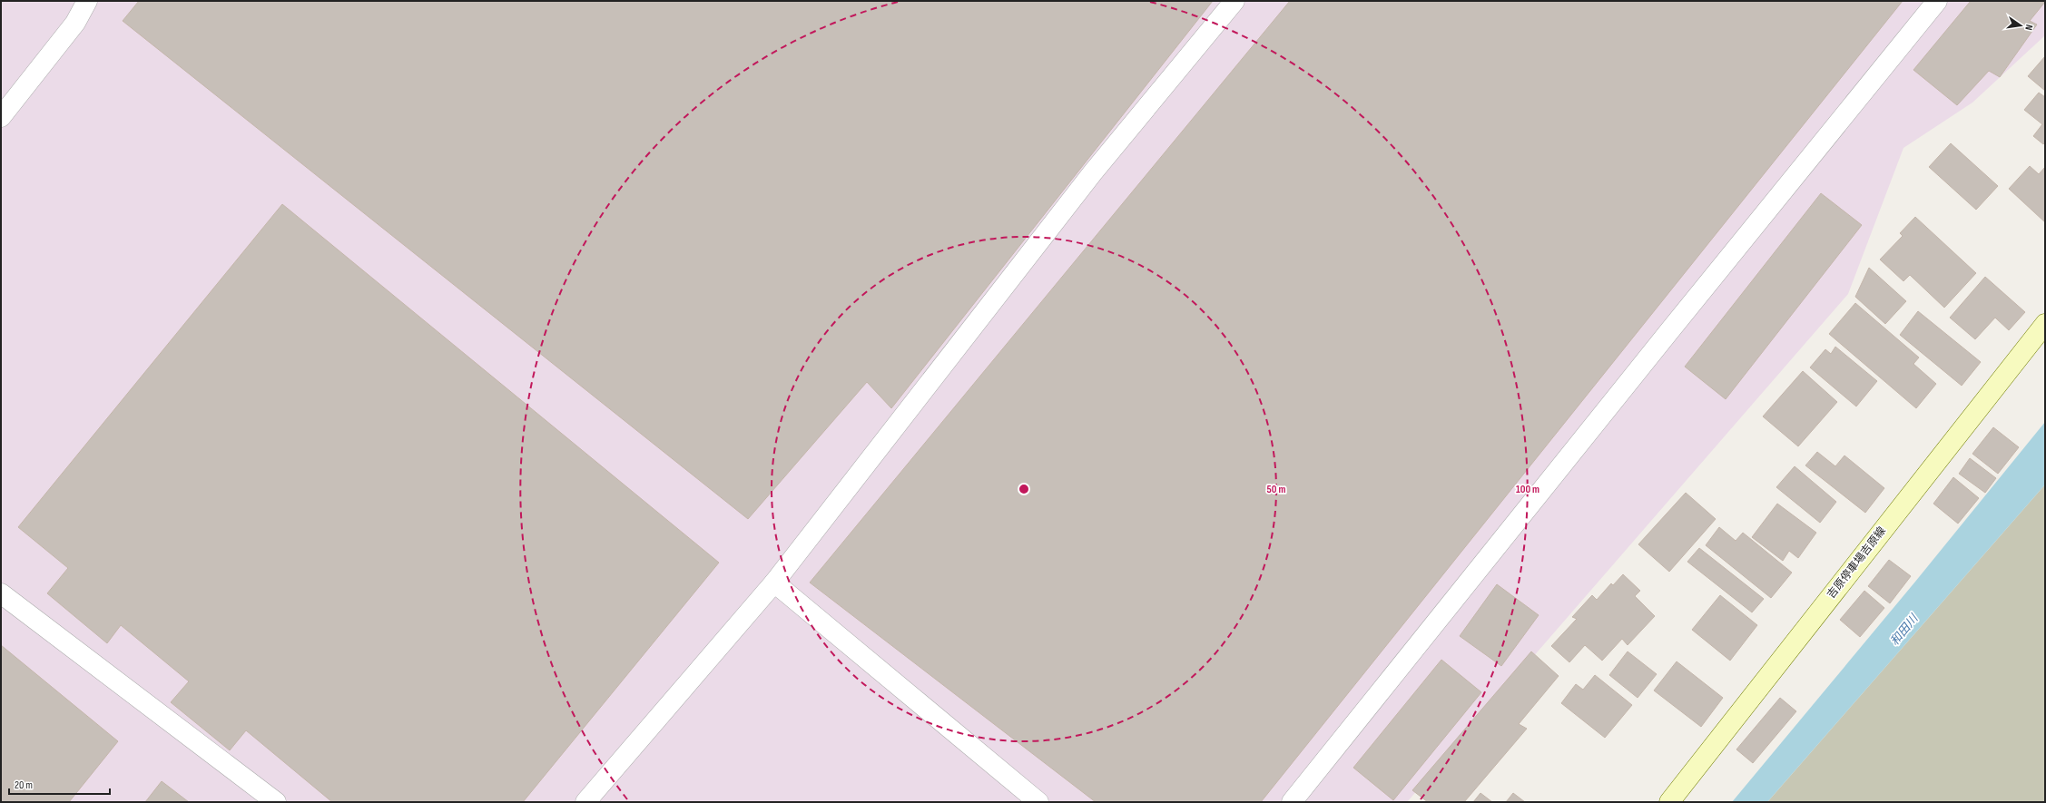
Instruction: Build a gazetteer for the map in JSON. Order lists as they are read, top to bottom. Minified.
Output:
{"streets":{"main road":["吉原停車場吉原線"]},"water":["和田川"],"scale_bar":"20 m","north":"right","rings":["50 m","100 m"]}
